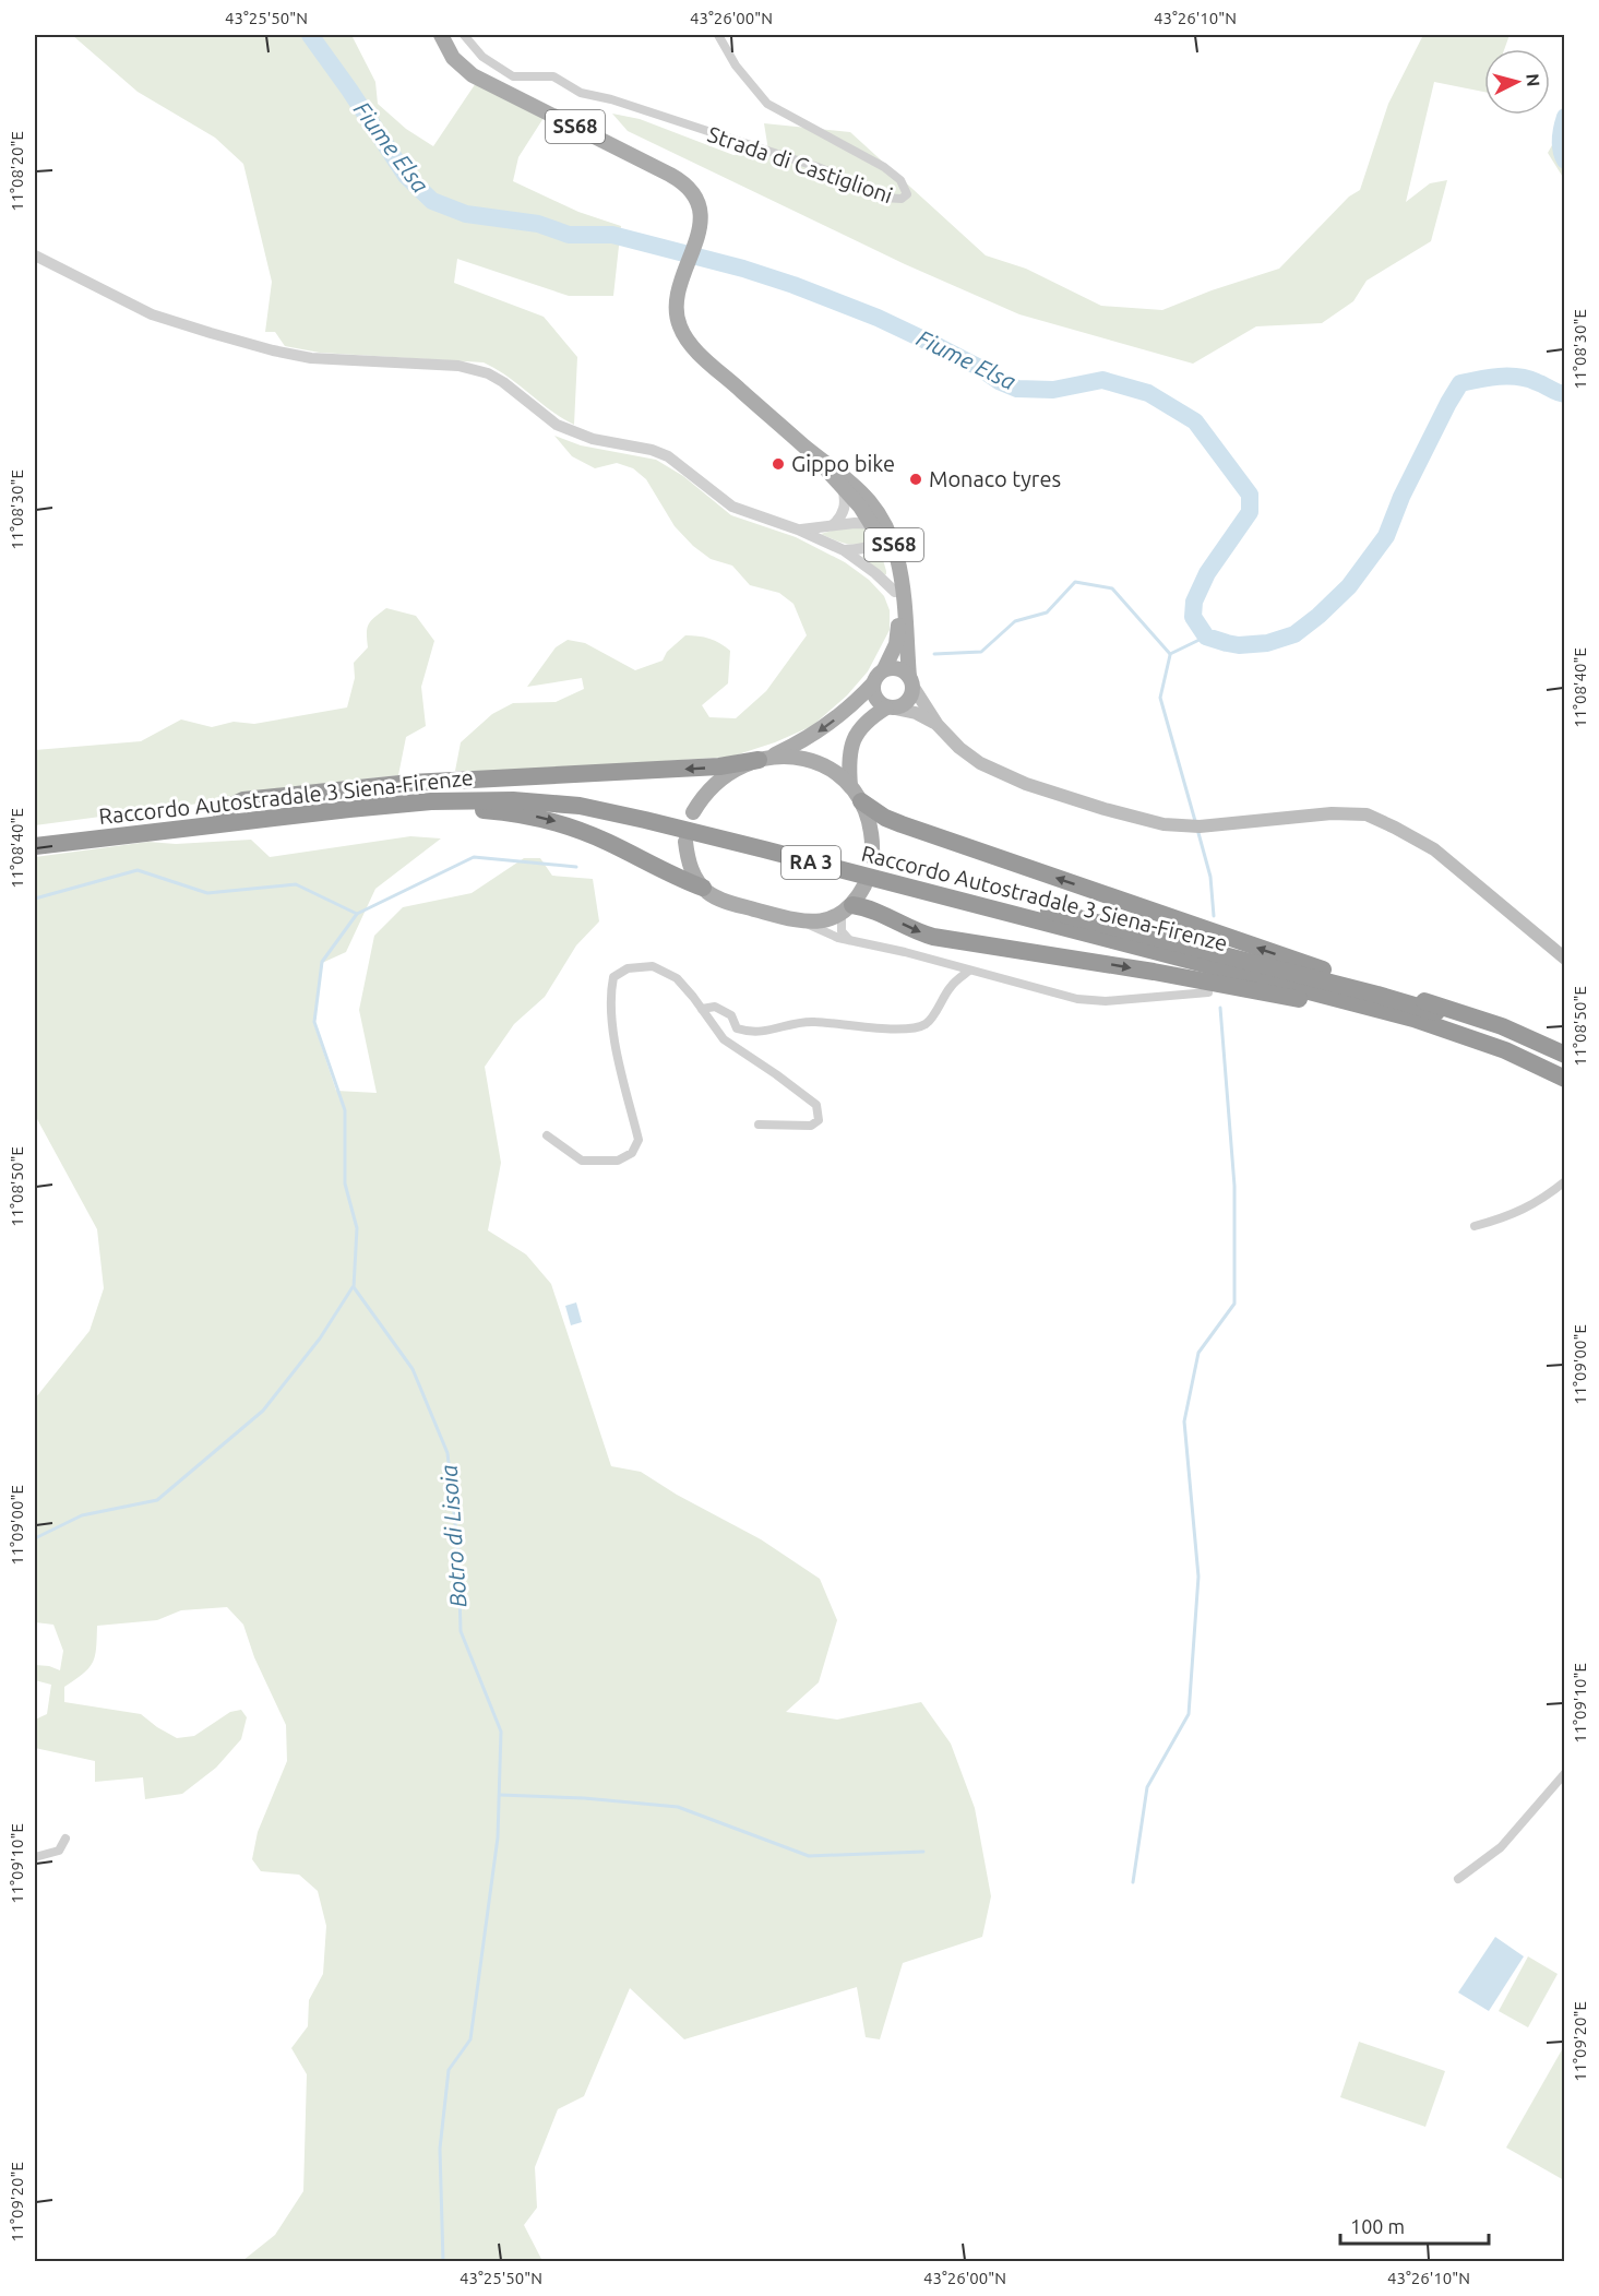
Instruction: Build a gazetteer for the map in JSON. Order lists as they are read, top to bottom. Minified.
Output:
{"streets":{"highway":["Raccordo Autostradale 3 Siena-Firenze","RA 3"],"main road":["SS68"],"street":["Strada di Castiglioni"]},"water":["Fiume Elsa","Botro di Lisoia"],"places":["Gippo bike","Monaco tyres"],"scale_bar":"100 m","north":"right","coordinates":["43°25'50\"N","43°26'00\"N","43°26'10\"N","11°08'20\"E","11°08'30\"E","11°08'40\"E","11°08'50\"E","11°09'00\"E","11°09'10\"E","11°09'20\"E"]}
